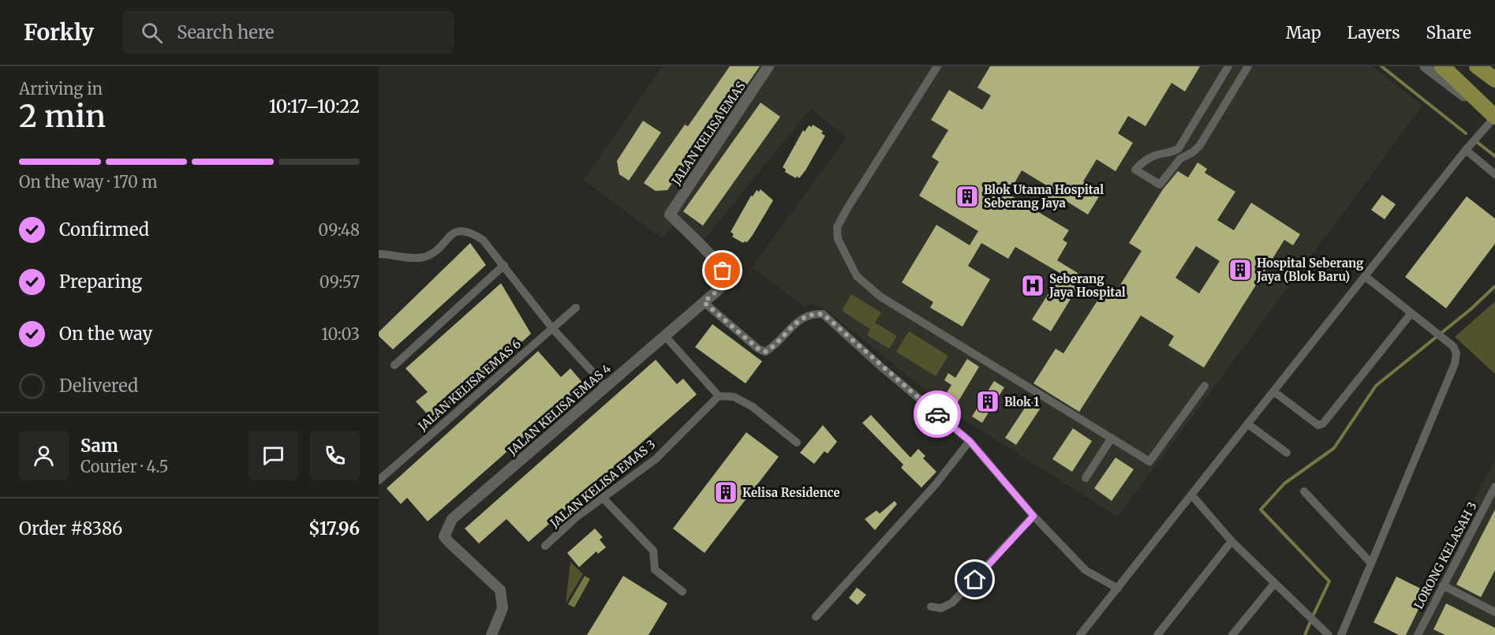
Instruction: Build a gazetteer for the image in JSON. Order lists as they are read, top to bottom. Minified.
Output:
{"streets":{"street":["JALAN KELISA EMAS","JALAN KELISA EMAS 6","JALAN KELISA EMAS 4","JALAN KELISA EMAS 3","LORONG KELASAH 3"]},"crossings":[["JALAN KELISA EMAS","JALAN KELISA EMAS 4"]],"places":{"building":["Blok Utama Hospital Seberang Jaya","Hospital Seberang Jaya (Blok Baru)","Blok 1","Kelisa Residence"],"hospital":["Seberang Jaya Hospital"]},"page":{"header":"Forkly","search":"Search here","nav":["Map","Layers","Share"],"heading":["2 min","Arriving in","10:17–10:22"],"panel":["Sam","Courier · 4.5","Order #8386","$17.96"],"bar":"On the way · 170 m","list":[["Confirmed","09:48"],["Preparing","09:57"],["On the way","10:03"],"Delivered"]}}
